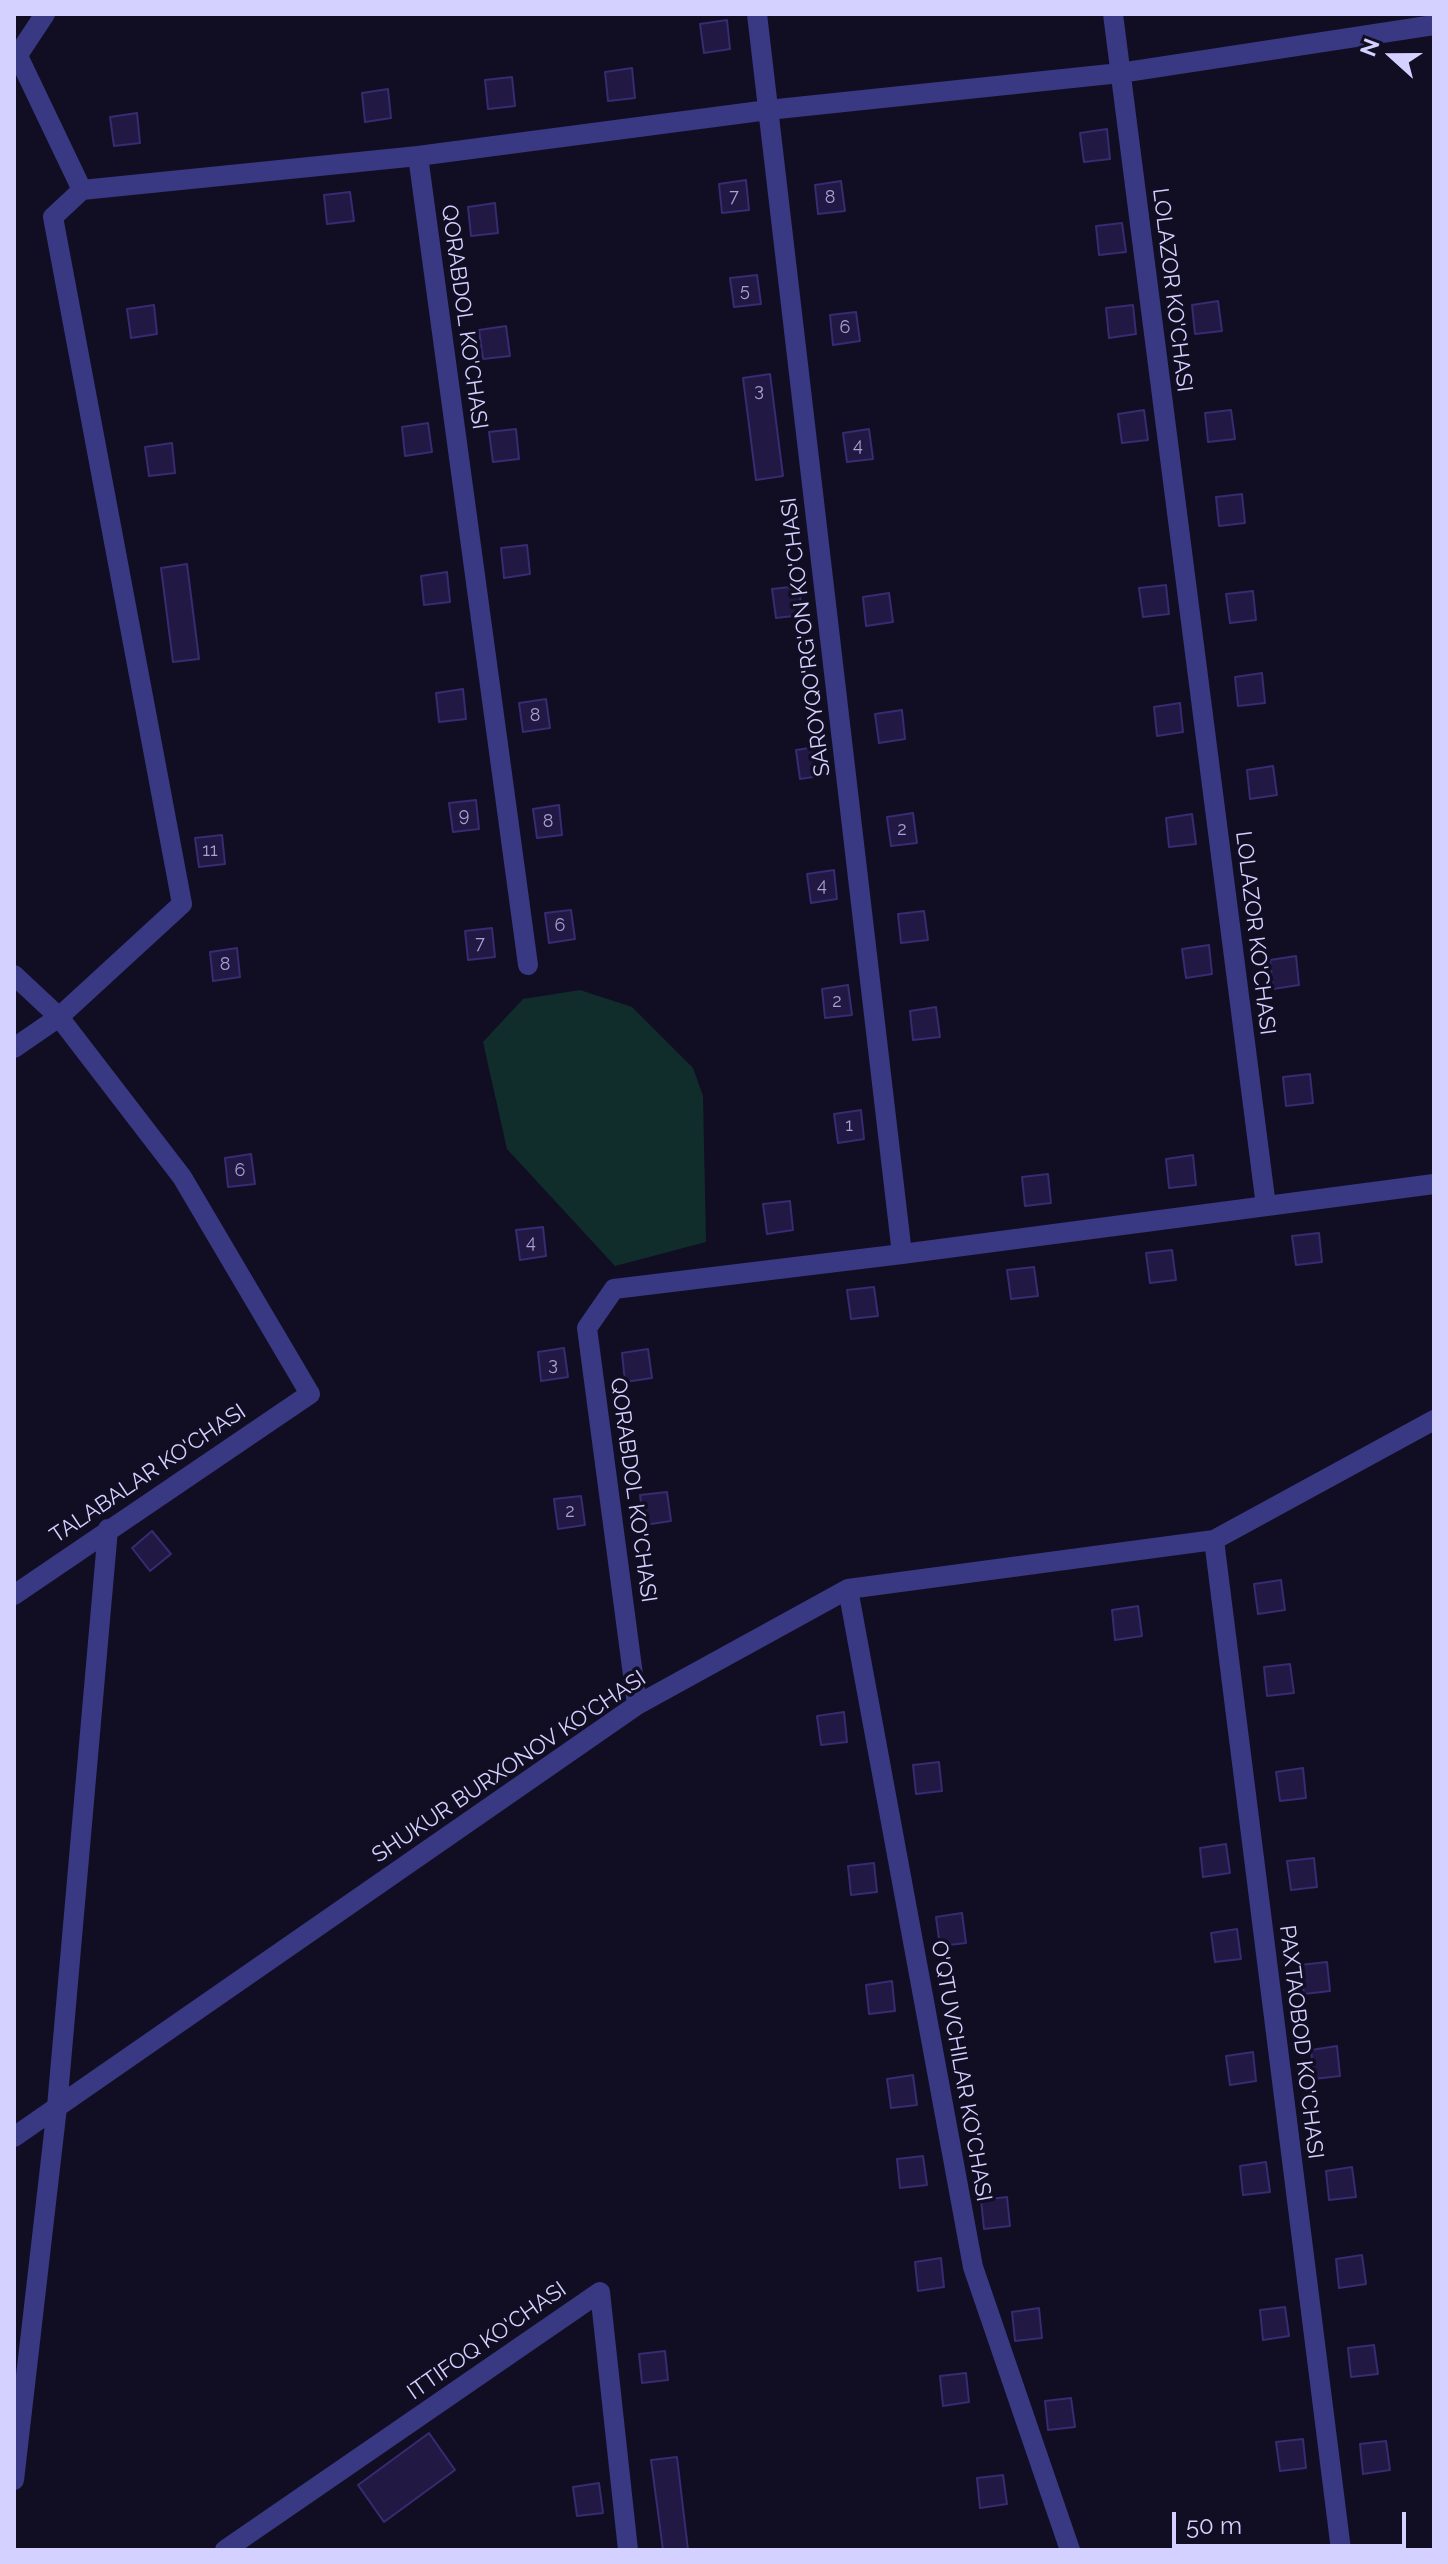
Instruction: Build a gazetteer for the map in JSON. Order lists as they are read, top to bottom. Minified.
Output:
{"streets":{"street":["LOLAZOR KO'CHASI","QORABDOL KO'CHASI","SAROYQO'RG'ON KO'CHASI","TALABALAR KO'CHASI","SHUKUR BURXONOV KO'CHASI","PAXTAOBOD KO'CHASI","O'QTUVCHILAR KO'CHASI","ITTIFOQ KO'CHASI"]},"crossings":[["QORABDOL KO'CHASI","SAROYQO'RG'ON KO'CHASI"],["QORABDOL KO'CHASI","SHUKUR BURXONOV KO'CHASI"],["SHUKUR BURXONOV KO'CHASI","PAXTAOBOD KO'CHASI"],["SHUKUR BURXONOV KO'CHASI","O'QTUVCHILAR KO'CHASI"]],"house_numbers":["7","8","5","6","3","4","8","9","8","2","11","4","6","7","8","2","1","6","4","3","2"],"scale_bar":"50 m","north":"left"}
